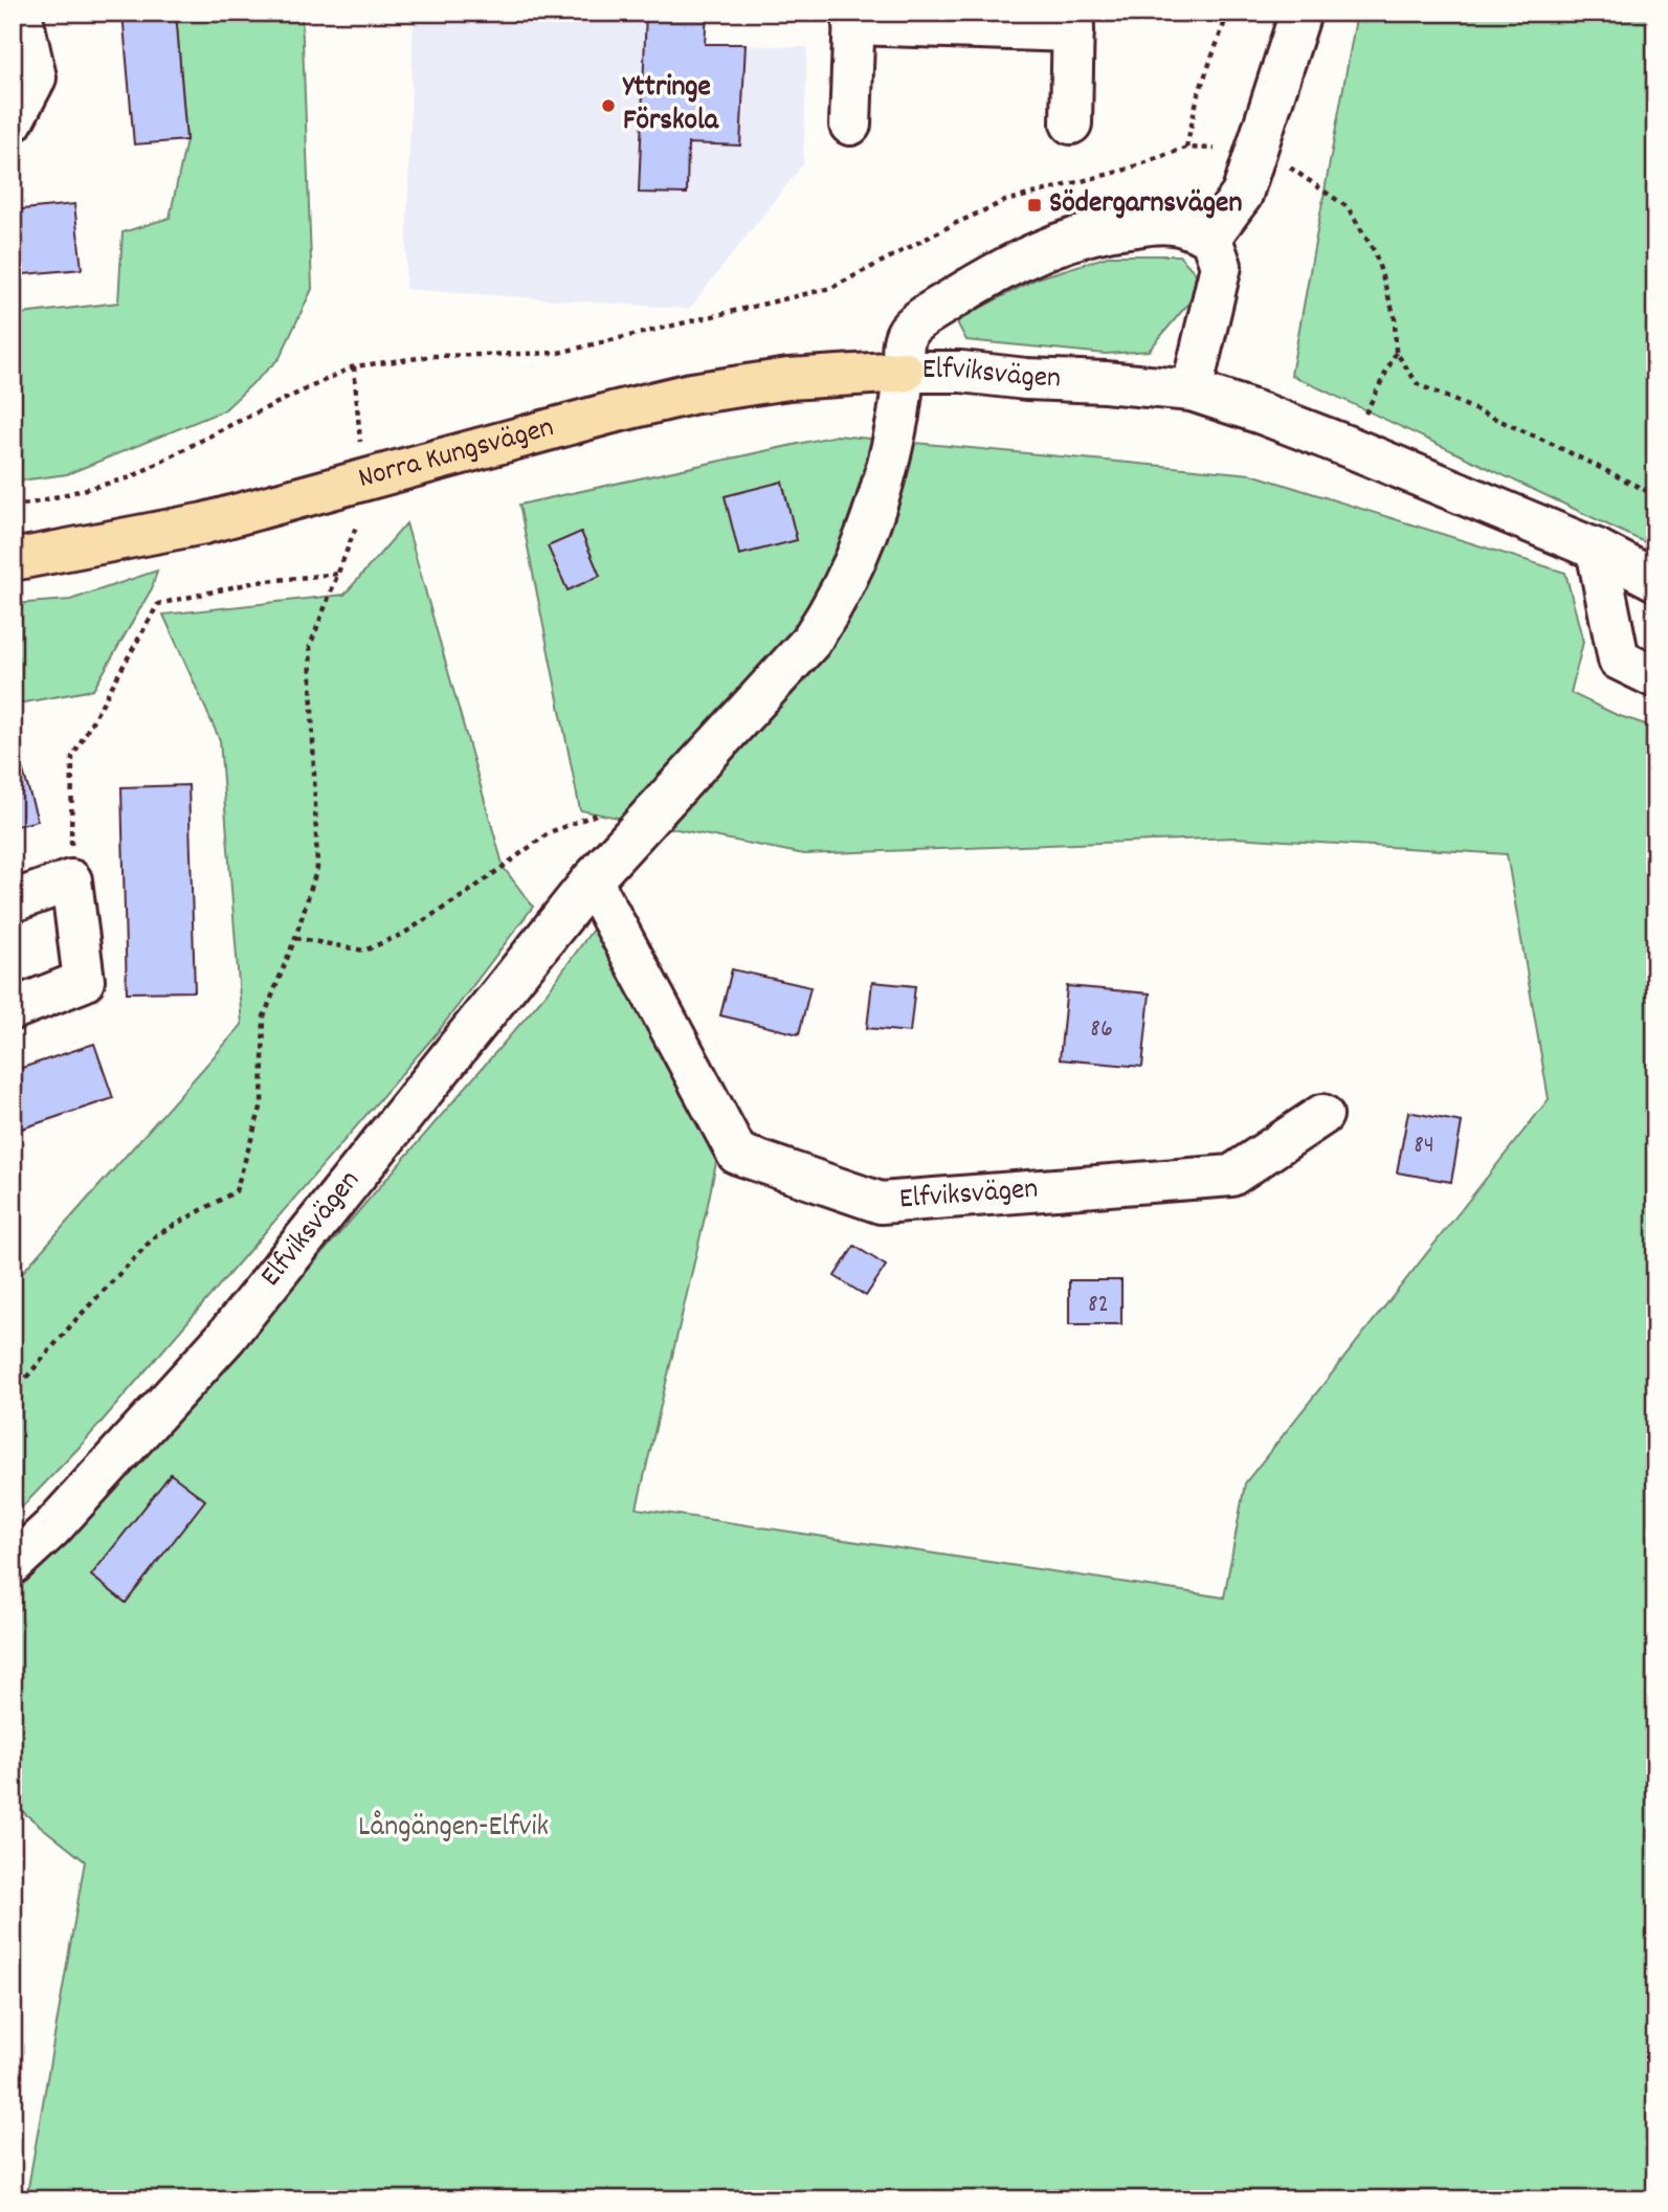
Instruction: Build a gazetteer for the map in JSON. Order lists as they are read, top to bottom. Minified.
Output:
{"streets":{"main road":["Norra Kungsvägen"],"street":["Elfviksvägen"]},"crossings":[["Elfviksvägen","Norra Kungsvägen"]],"parks":["Långängen-Elfvik"],"places":{"other":["Yttringe Förskola"],"transit":["Södergarnsvägen"]},"house_numbers":["86","84","82"]}
